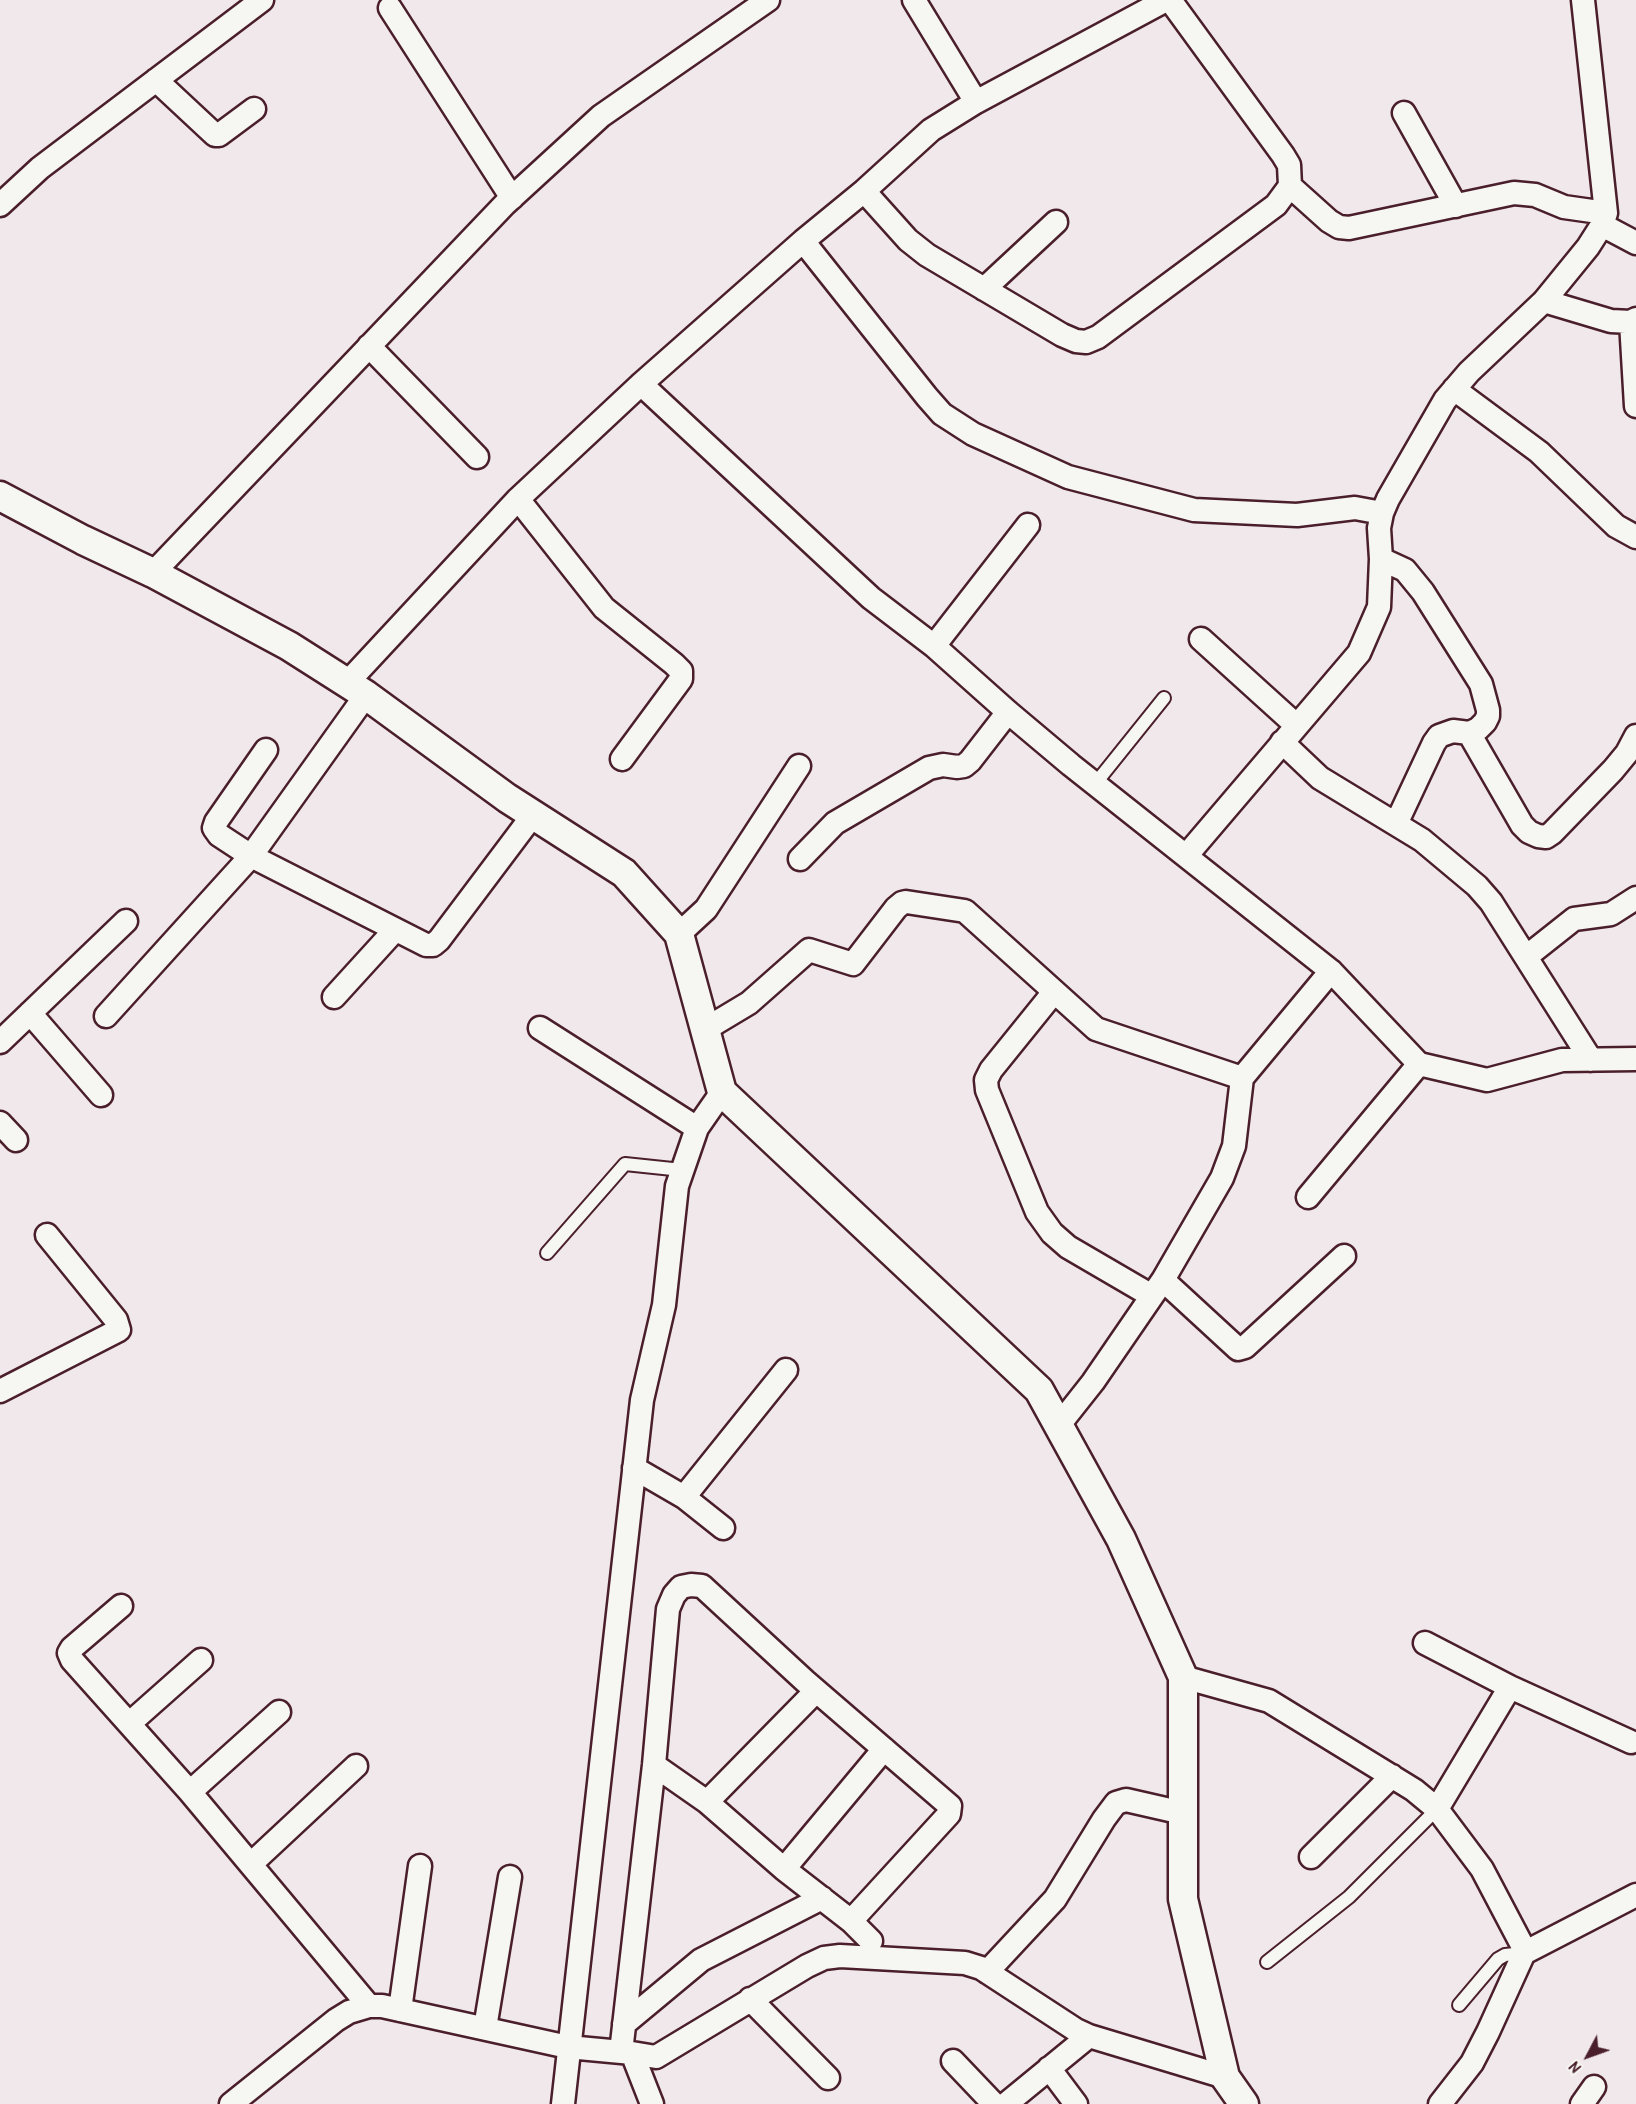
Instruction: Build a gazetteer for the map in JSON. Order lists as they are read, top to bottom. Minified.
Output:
{"north":"bottom left"}
